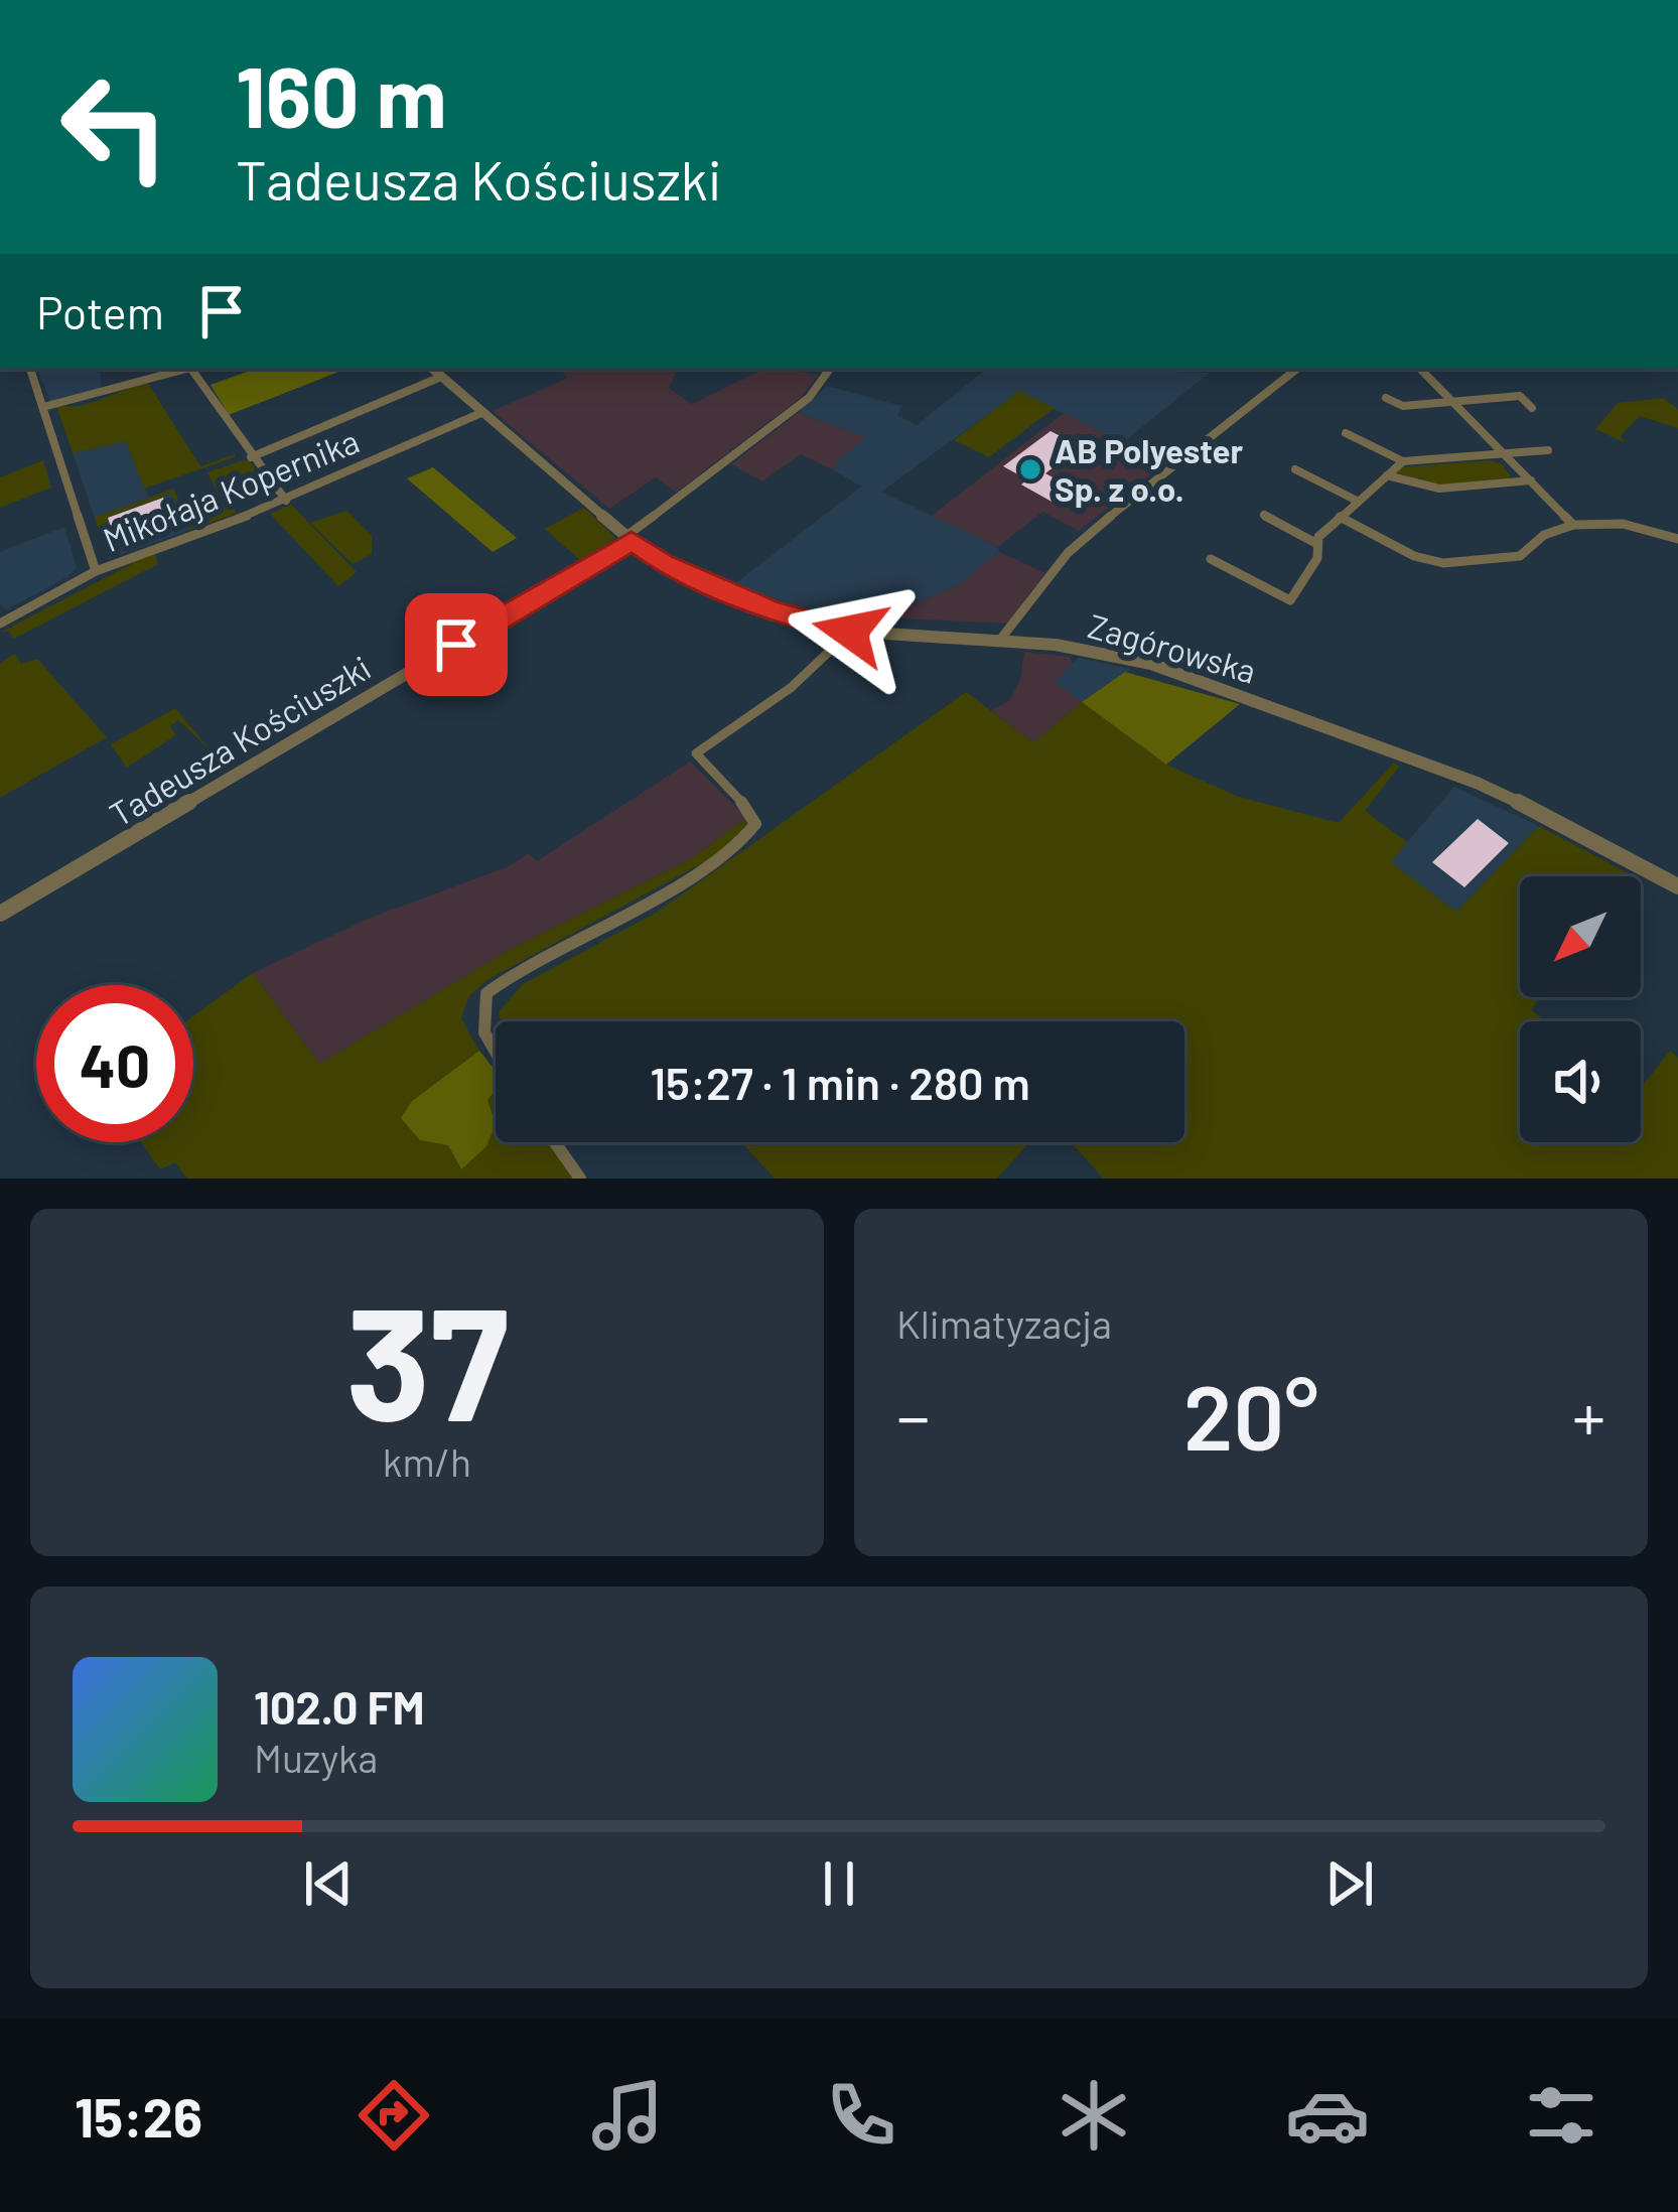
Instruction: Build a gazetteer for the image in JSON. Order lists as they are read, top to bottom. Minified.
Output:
{"streets":{"street":["Mikołaja Kopernika","Zagórowska","Tadeusza Kościuszki"]},"crossings":[["Mikołaja Kopernika","Zagórowska"],["Zagórowska","Tadeusza Kościuszki"]],"places":["AB Polyester Sp. z o.o."],"north":"bottom left","page":{"turn":["160 m","Tadeusza Kościuszki"],"then":"Potem","limit":"40","trip":"15:27 · 1 min · 280 m","tile":[["37","km/h"],"Klimatyzacja"],"heat":["−","20°","+"],"song":["102.0 FM","Muzyka"],"tabs":"15:26"}}
